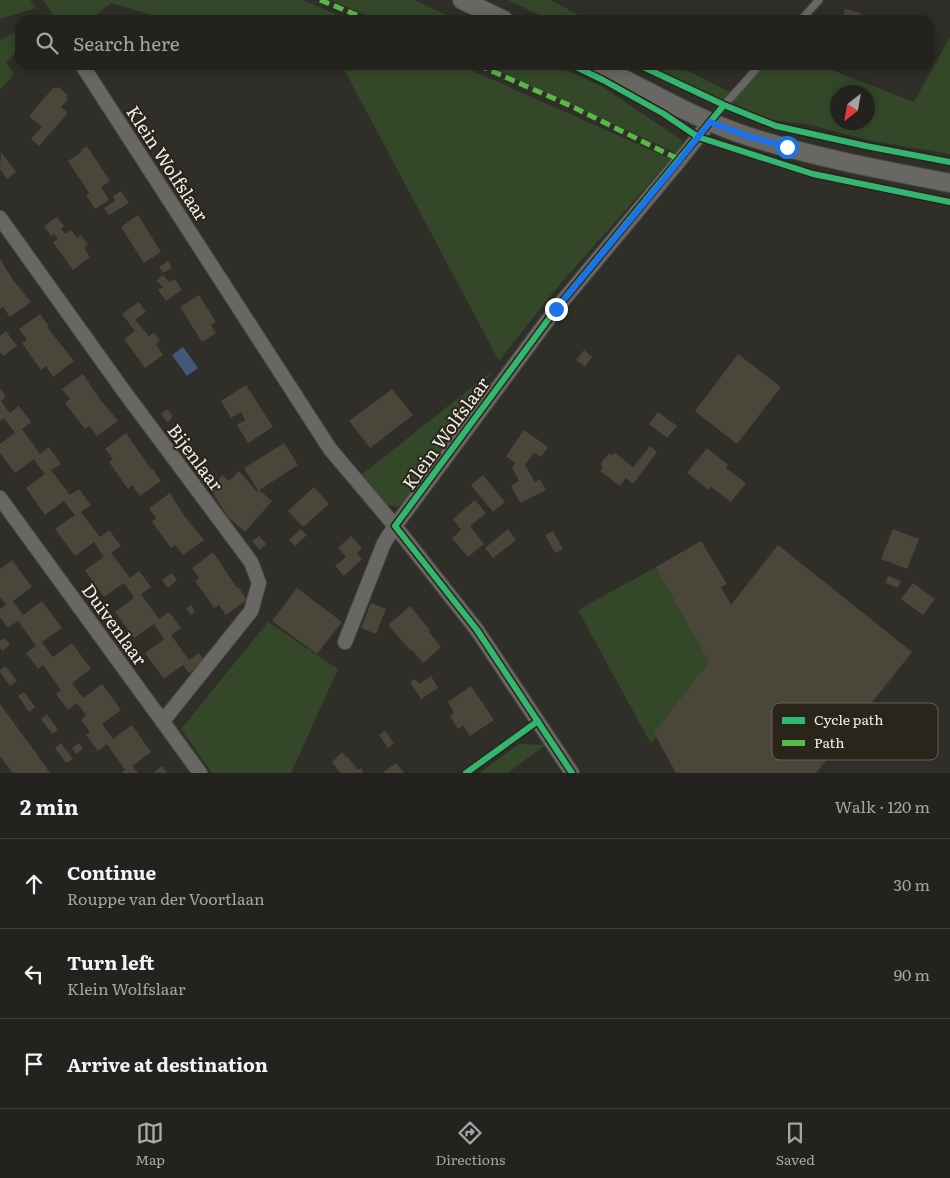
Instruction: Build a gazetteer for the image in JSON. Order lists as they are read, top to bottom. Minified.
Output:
{"streets":{"street":["Klein Wolfslaar","Bijenlaar","Duivenlaar"]},"crossings":[["Bijenlaar","Duivenlaar"]],"legend":["Cycle path","Path"],"north":"bottom left","page":{"search":"Search here","heading":["2 min","Walk · 120 m"],"list":[["Continue","Rouppe van der Voortlaan","30 m"],["Turn left","Klein Wolfslaar","90 m"],"Arrive at destination"],"nav":["Map","Directions","Saved"]}}
